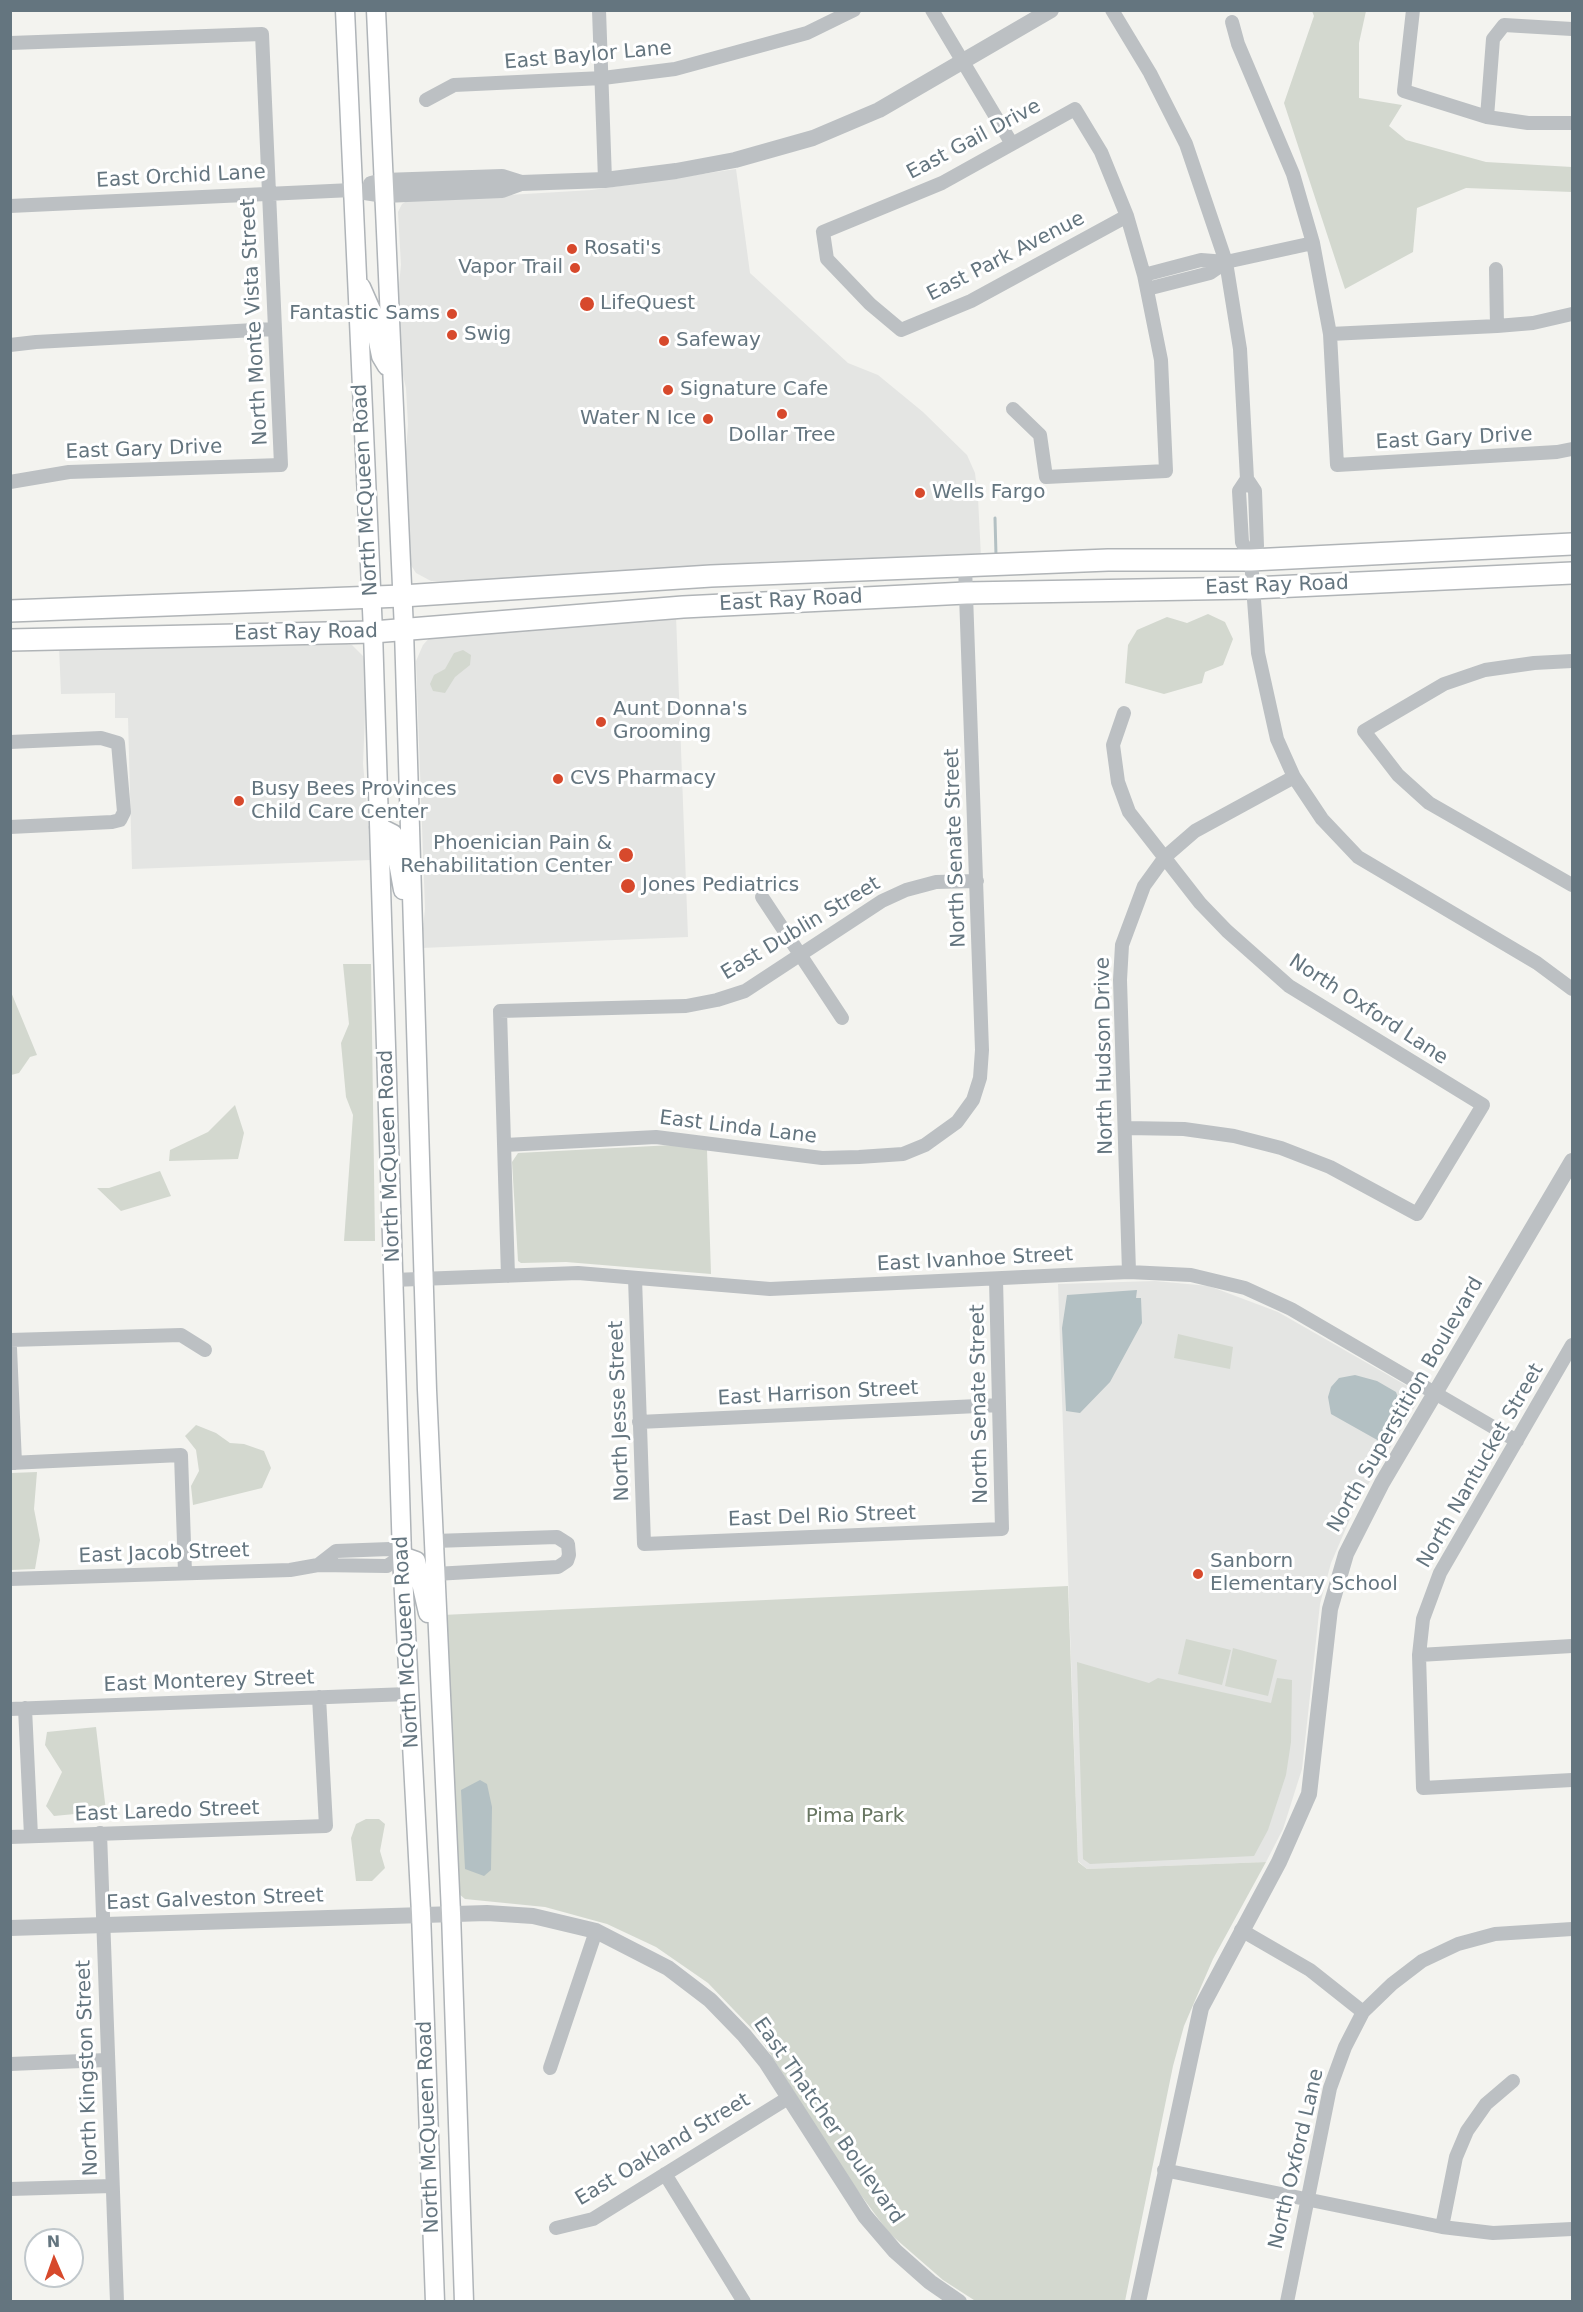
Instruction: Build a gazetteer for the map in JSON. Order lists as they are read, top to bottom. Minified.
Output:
{"streets":{"main road":["North McQueen Road","East Ray Road"],"street":["East Baylor Lane","East Gail Drive","East Orchid Lane","East Park Avenue","North Monte Vista Street","East Gary Drive","North Senate Street","East Dublin Street","North Oxford Lane","North Hudson Drive","East Linda Lane","East Ivanhoe Street","East Harrison Street","North Superstition Boulevard","North Jesse Street","North Nantucket Street","East Del Rio Street","East Jacob Street","East Monterey Street","East Laredo Street","East Galveston Street","North Kingston Street","East Thatcher Boulevard","East Oakland Street"]},"crossings":[["East Gail Drive","East Park Avenue"],["East Orchid Lane","North Monte Vista Street"],["East Orchid Lane","North McQueen Road"],["North Monte Vista Street","East Gary Drive"],["North McQueen Road","East Ray Road"],["North McQueen Road","East Ivanhoe Street"],["North McQueen Road","East Jacob Street"],["North McQueen Road","East Monterey Street"],["North McQueen Road","East Galveston Street"],["North McQueen Road","East Thatcher Boulevard"],["East Ray Road","North Senate Street"],["North Senate Street","East Dublin Street"],["North Senate Street","East Linda Lane"],["North Senate Street","East Ivanhoe Street"],["North Senate Street","East Harrison Street"],["North Senate Street","East Del Rio Street"],["East Dublin Street","East Linda Lane"],["North Oxford Lane","North Hudson Drive"],["North Hudson Drive","East Ivanhoe Street"],["East Ivanhoe Street","North Superstition Boulevard"],["East Ivanhoe Street","North Jesse Street"],["East Ivanhoe Street","North Nantucket Street"],["East Harrison Street","North Jesse Street"],["North Jesse Street","East Del Rio Street"],["East Monterey Street","East Laredo Street"],["East Laredo Street","North Kingston Street"],["East Galveston Street","North Kingston Street"],["East Galveston Street","East Thatcher Boulevard"],["East Thatcher Boulevard","East Oakland Street"]],"parks":["Pima Park"],"places":["Rosati's","Vapor Trail","LifeQuest","Fantastic Sams","Swig","Safeway","Signature Cafe","Dollar Tree","Water N Ice","Wells Fargo","Aunt Donna's Grooming","CVS Pharmacy","Busy Bees Provinces Child Care Center","Phoenician Pain & Rehabilitation Center","Jones Pediatrics","Sanborn Elementary School"],"north":"top"}
